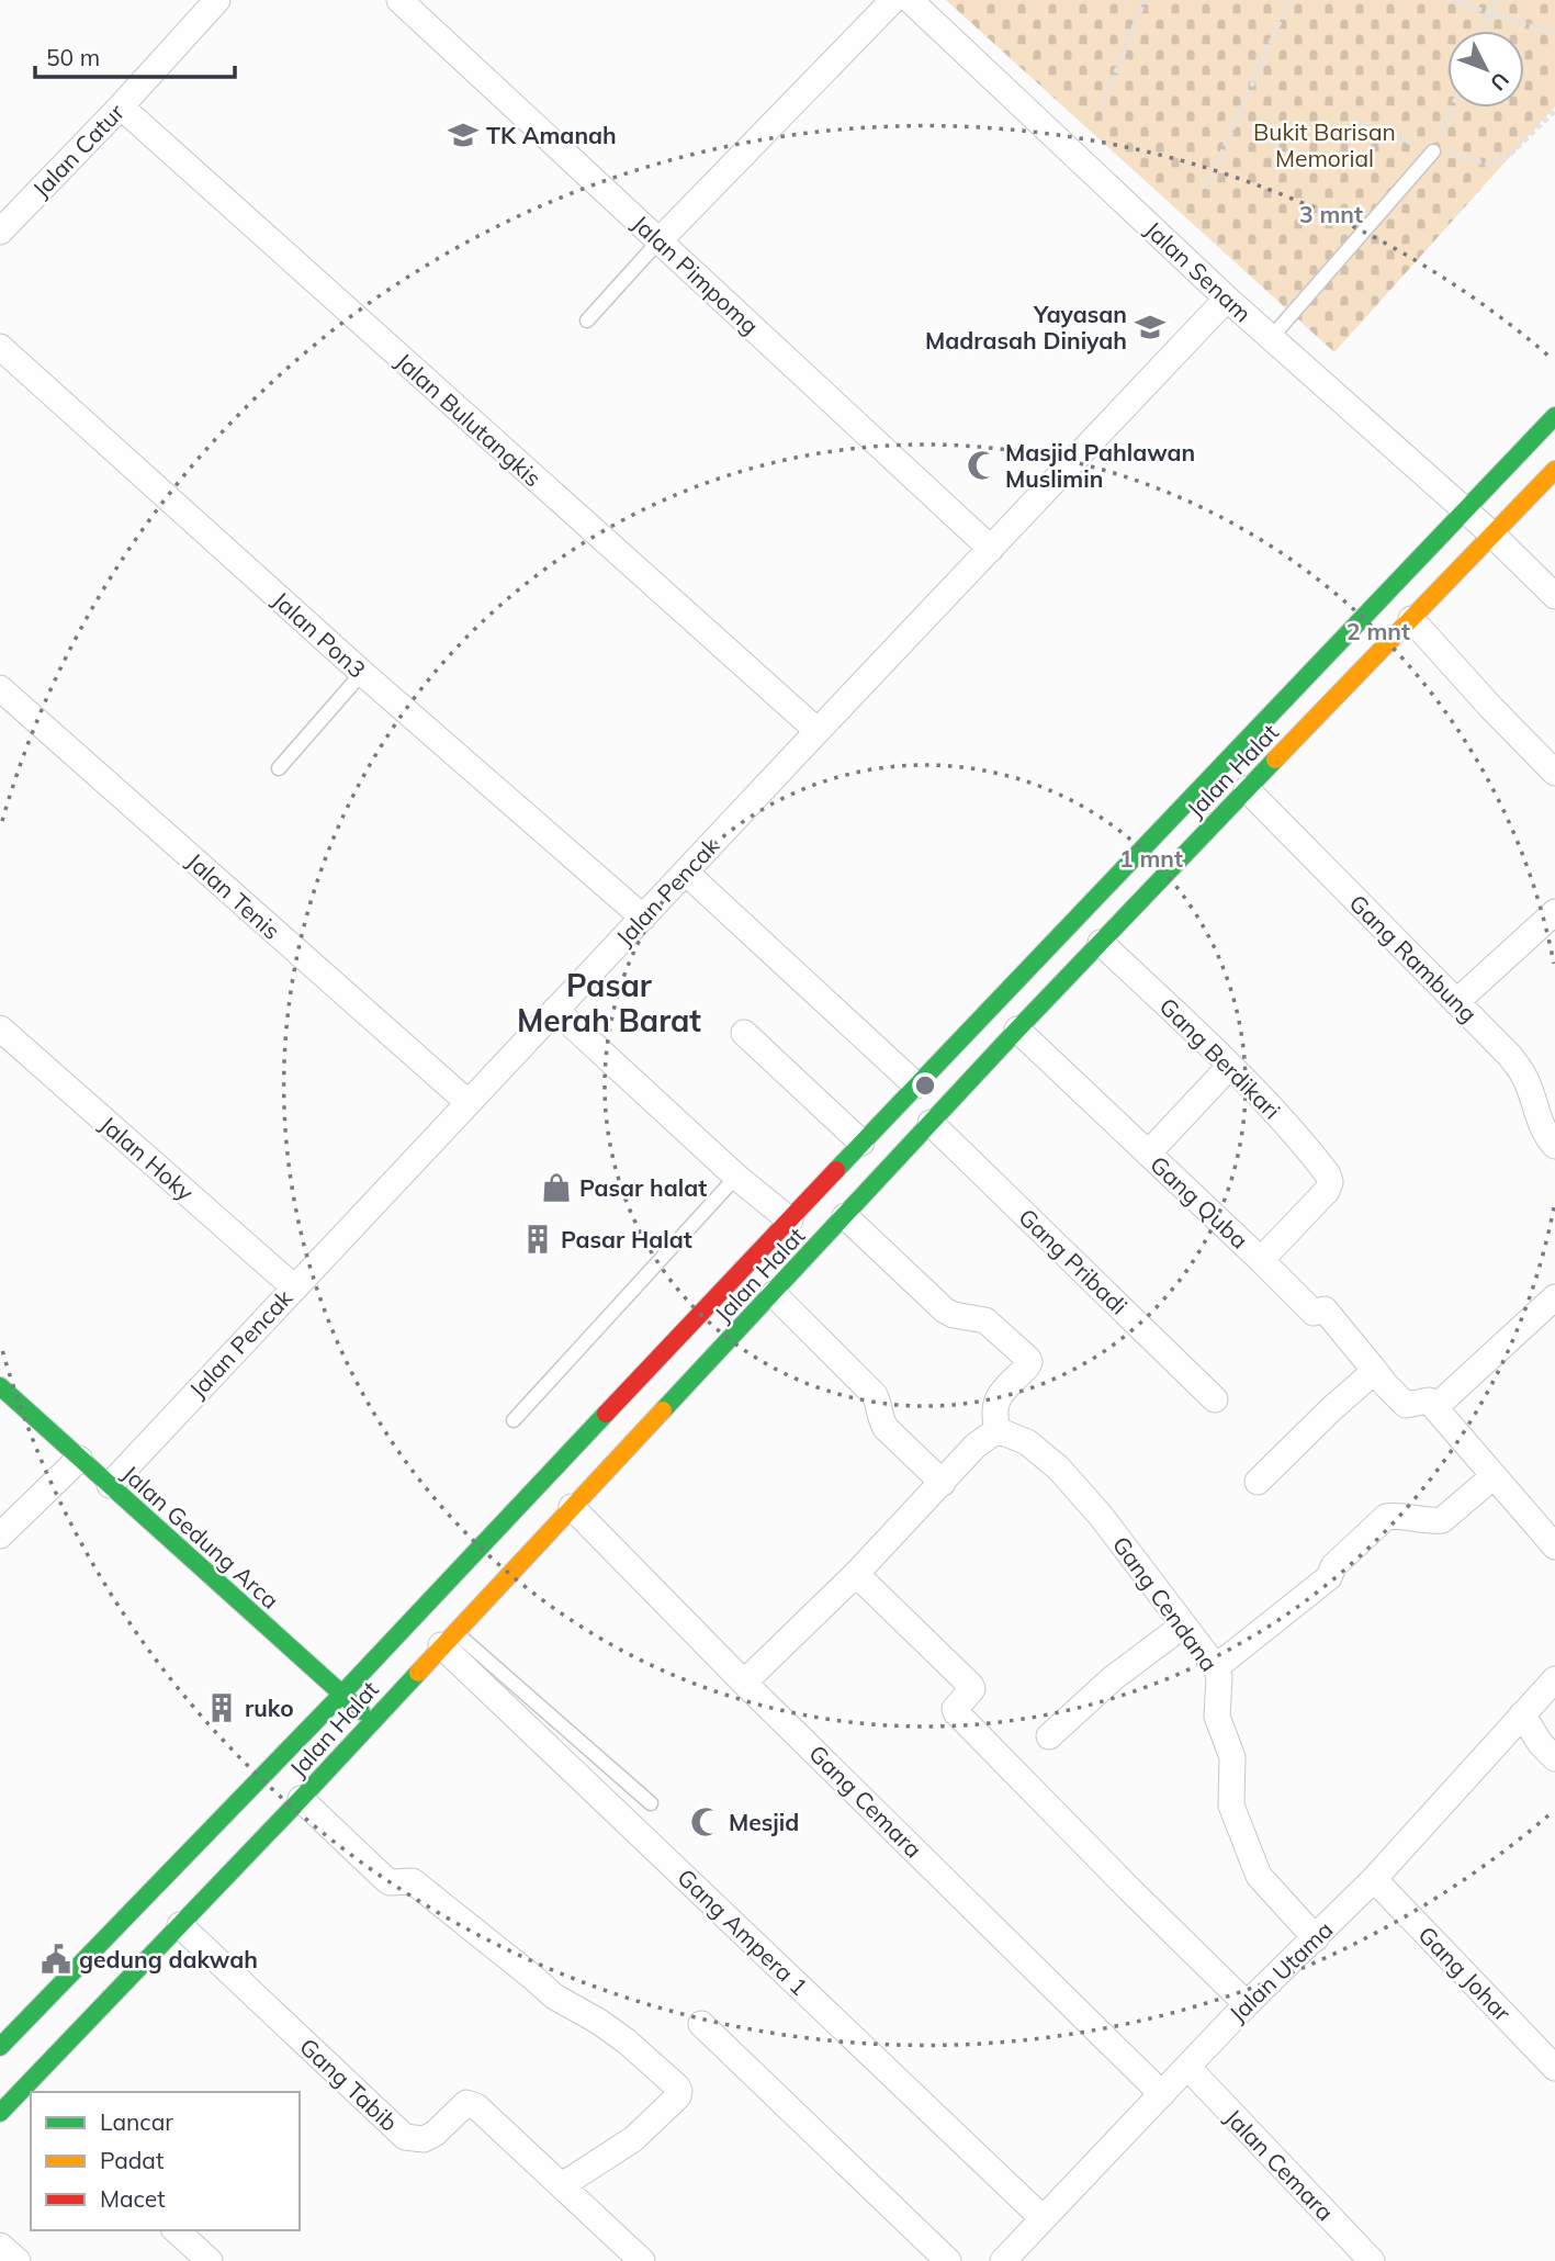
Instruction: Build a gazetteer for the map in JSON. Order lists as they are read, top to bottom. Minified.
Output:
{"streets":{"main road":["Jalan Halat","Jalan Gedung Arca"],"street":["Jalan Catur","Jalan Senam","Jalan Pimpomg","Jalan Bulutangkis","Jalan Pon3","Jalan Pencak","Jalan Tenis","Gang Rambung","Gang Berdikari","Jalan Hoky","Gang Quba","Gang Pribadi","Gang Cendana","Gang Cemara","Gang Ampera 1","Jalan Utama","Gang Johar","Gang Tabib","Jalan Cemara"]},"crossings":[["Jalan Catur","Jalan Bulutangkis"],["Jalan Senam","Jalan Halat"],["Jalan Senam","Jalan Pencak"],["Jalan Pimpomg","Jalan Pencak"],["Jalan Bulutangkis","Jalan Pencak"],["Jalan Pon3","Jalan Pencak"],["Jalan Halat","Gang Rambung"],["Jalan Halat","Gang Berdikari"],["Jalan Halat","Gang Quba"],["Jalan Halat","Gang Pribadi"],["Jalan Halat","Jalan Gedung Arca"],["Jalan Halat","Gang Cemara"],["Jalan Halat","Gang Ampera 1"],["Jalan Halat","Gang Tabib"],["Jalan Pencak","Jalan Tenis"],["Jalan Pencak","Jalan Hoky"],["Jalan Pencak","Jalan Gedung Arca"],["Gang Berdikari","Gang Quba"],["Gang Cendana","Jalan Utama"],["Gang Cemara","Jalan Utama"],["Gang Ampera 1","Jalan Utama"],["Jalan Utama","Gang Johar"],["Jalan Utama","Jalan Cemara"]],"districts":["Pasar Merah Barat"],"parks":["Bukit Barisan Memorial"],"places":{"school or university":["TK Amanah","Yayasan Madrasah Diniyah"],"mosque":["Masjid Pahlawan Muslimin","Mesjid"],"shop":["Pasar halat"],"building":["Pasar Halat","ruko"],"public building":["gedung dakwah"]},"legend":["Lancar","Padat","Macet"],"scale_bar":"50 m","north":"bottom right","rings":["3 mnt","2 mnt","1 mnt"]}
